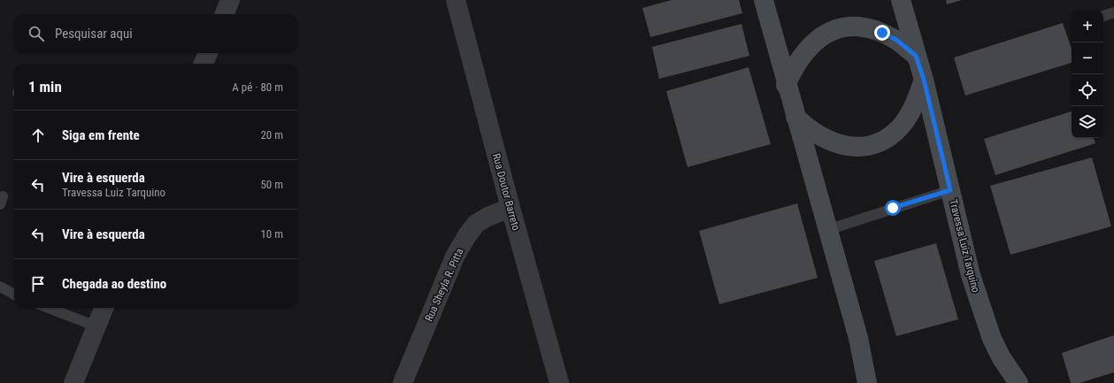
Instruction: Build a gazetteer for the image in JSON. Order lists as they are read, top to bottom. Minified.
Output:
{"streets":{"street":["Rua Doutor Barreto","Travessa Luiz Tarquino","Rua Sheyla R. Pitta"]},"crossings":[["Rua Doutor Barreto","Rua Sheyla R. Pitta"]],"page":{"map_buttons":["+","−"],"search":"Pesquisar aqui","heading":["1 min","A pé · 80 m"],"list":[["Siga em frente","20 m"],["Vire à esquerda","Travessa Luiz Tarquino","50 m"],["Vire à esquerda","10 m"],"Chegada ao destino"]}}
